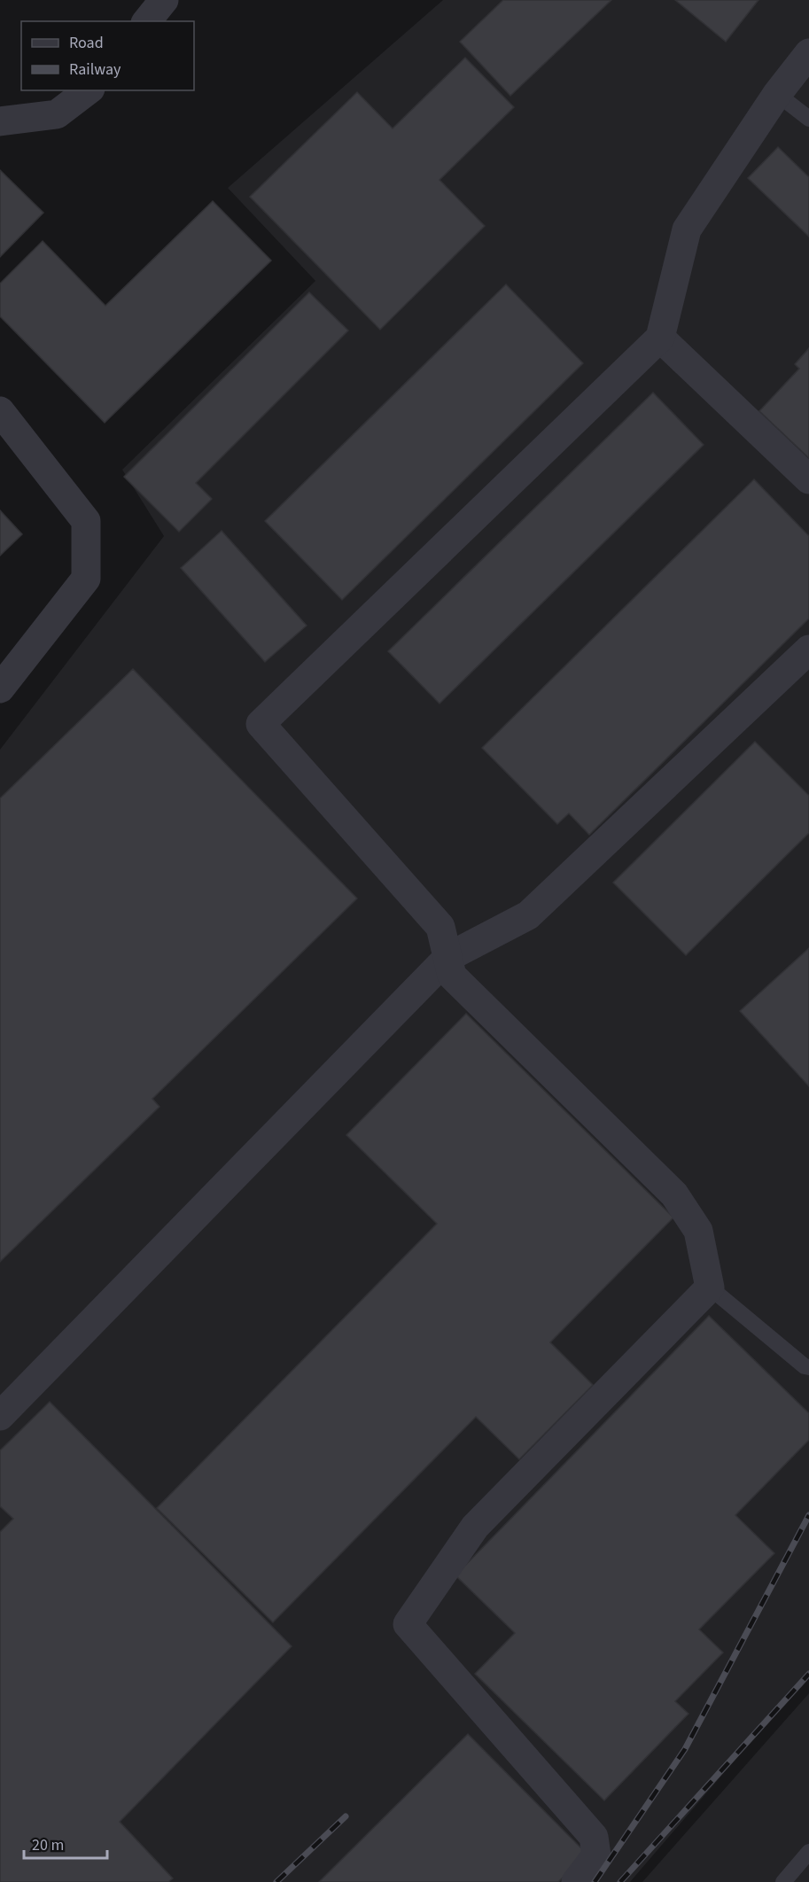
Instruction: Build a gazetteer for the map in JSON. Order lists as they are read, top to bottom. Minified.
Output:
{"legend":["Road","Railway"],"scale_bar":"20 m"}
